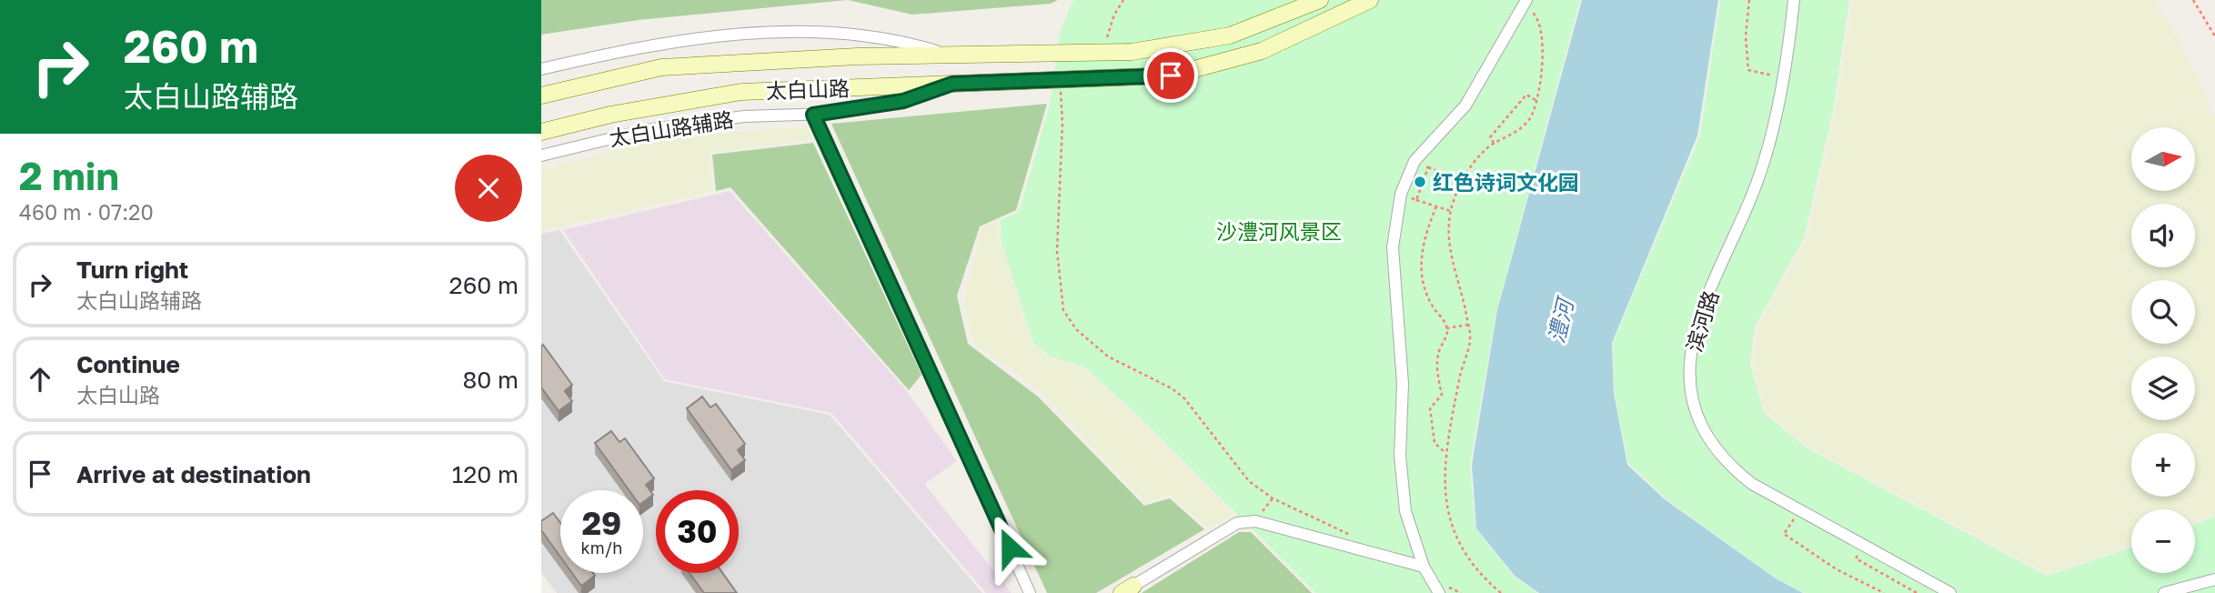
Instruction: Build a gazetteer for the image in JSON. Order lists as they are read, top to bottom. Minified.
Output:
{"streets":{"main road":["太白山路"],"street":["太白山路辅路","滨河路"]},"crossings":[["太白山路","太白山路辅路"]],"water":["澧河"],"parks":["沙澧河风景区"],"places":["红色诗词文化园"],"north":"right","page":{"turn":["260 m","太白山路辅路"],"map_buttons":["+","−"],"heading":["2 min","460 m · 07:20"],"list":[{"name":"Turn right","note":"太白山路辅路","value":"260 m"},{"name":"Continue","note":"太白山路","value":"80 m"},{"name":"Arrive at destination","value":"120 m"}],"speed":"29 km/h","limit":"30"}}
